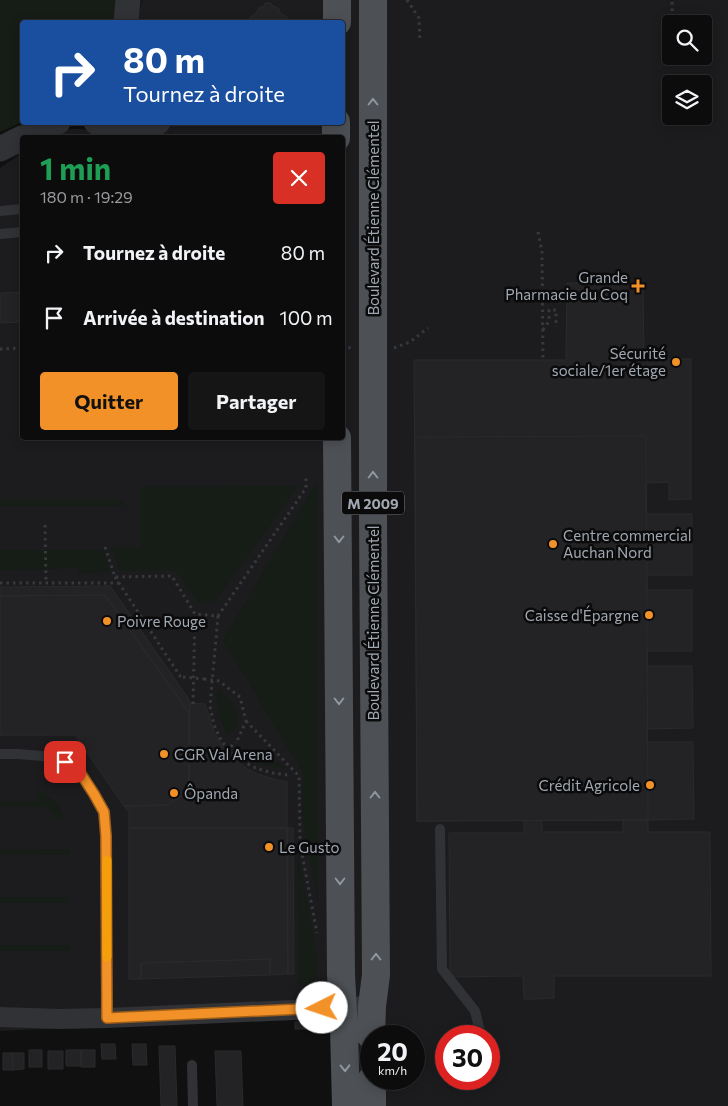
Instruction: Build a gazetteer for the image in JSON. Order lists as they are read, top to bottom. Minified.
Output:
{"streets":{"main road":["Boulevard Étienne Clémentel","M 2009"]},"places":{"health":["Grande Pharmacie du Coq"],"other":["Sécurité sociale/1er étage","Centre commercial Auchan Nord","Caisse d'Épargne","Poivre Rouge","CGR Val Arena","Crédit Agricole","Ôpanda","Le Gusto"]},"page":{"turn":["80 m","Tournez à droite"],"heading":["1 min","180 m · 19:29"],"list":[{"name":"Tournez à droite","value":"80 m"},{"name":"Arrivée à destination","value":"100 m"}],"buttons":["Quitter","Partager"],"speed":"20 km/h","limit":"30"}}
